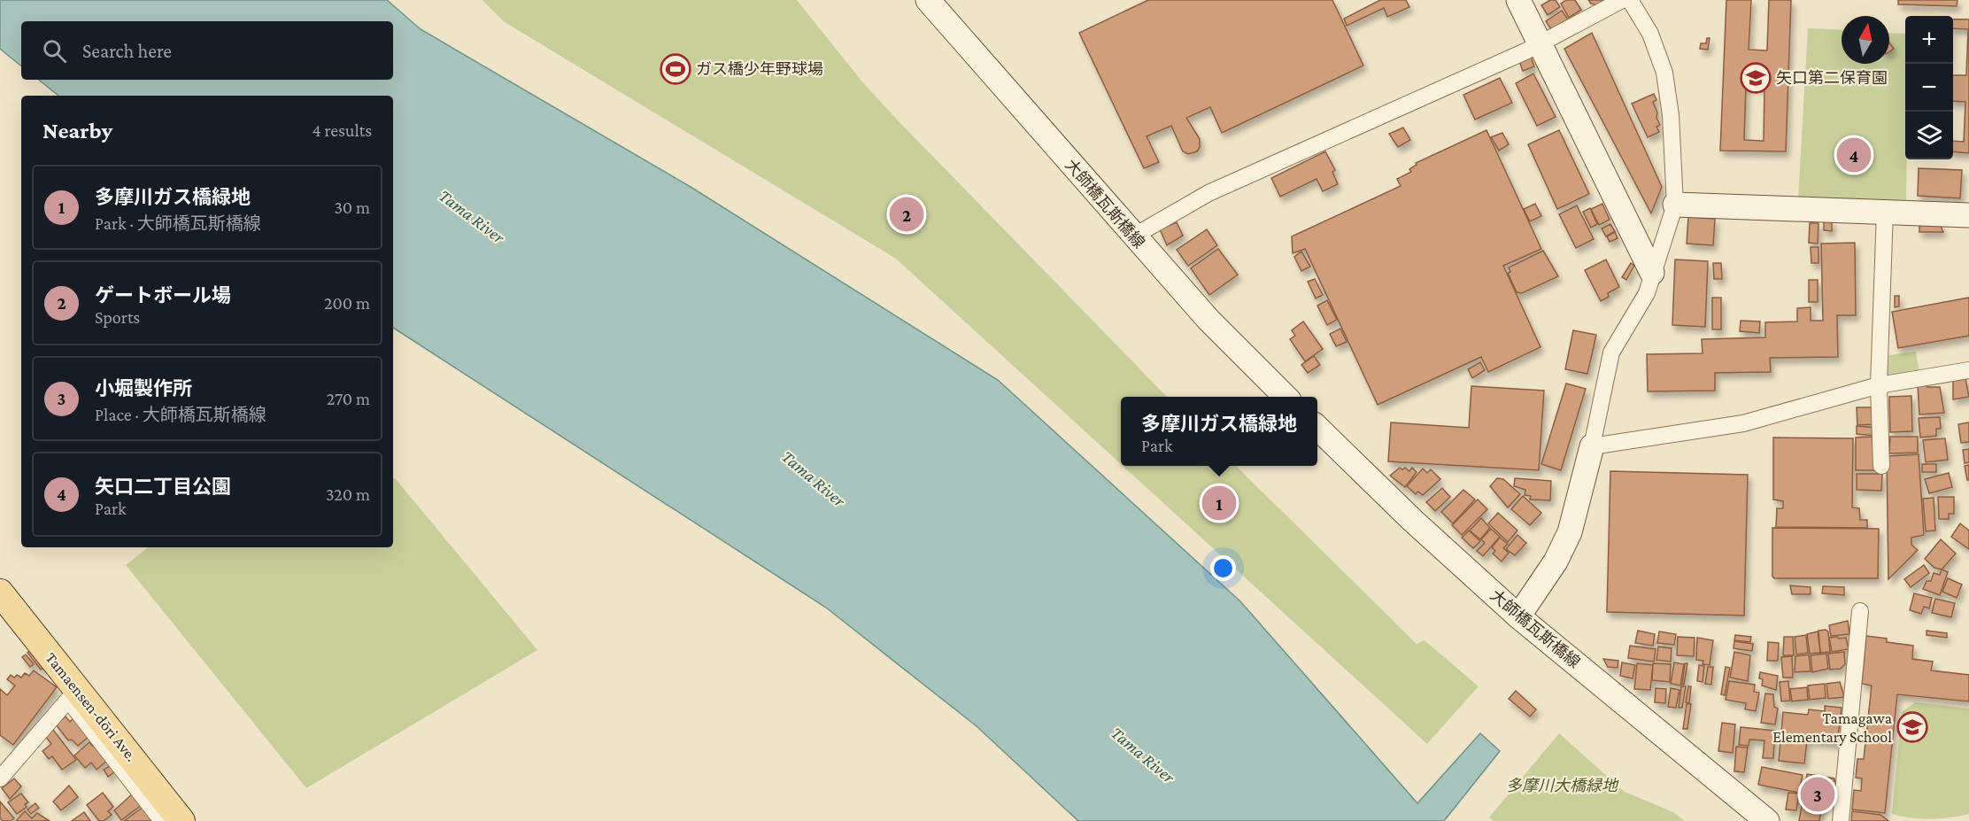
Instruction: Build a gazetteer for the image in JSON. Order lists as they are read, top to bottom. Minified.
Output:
{"streets":{"main road":["Tamaensen-dōri Ave."],"street":["大師橋瓦斯橋線"]},"water":["Tama River"],"parks":["多摩川大橋緑地"],"places":{"sports":["ガス橋少年野球場"],"school or university":["矢口第二保育園","Tamagawa Elementary School"]},"north":"top","page":{"map_buttons":["+","−"],"search":"Search here","heading":["Nearby","4 results"],"pins":["4","2","1","3"],"list":[{"mark":"1","name":"多摩川ガス橋緑地","note":"Park · 大師橋瓦斯橋線","value":"30 m"},{"mark":"2","name":"ゲートボール場","note":"Sports","value":"200 m"},{"mark":"3","name":"小堀製作所","note":"Place · 大師橋瓦斯橋線","value":"270 m"},{"mark":"4","name":"矢口二丁目公園","note":"Park","value":"320 m"}],"popup":["多摩川ガス橋緑地","Park"]}}
